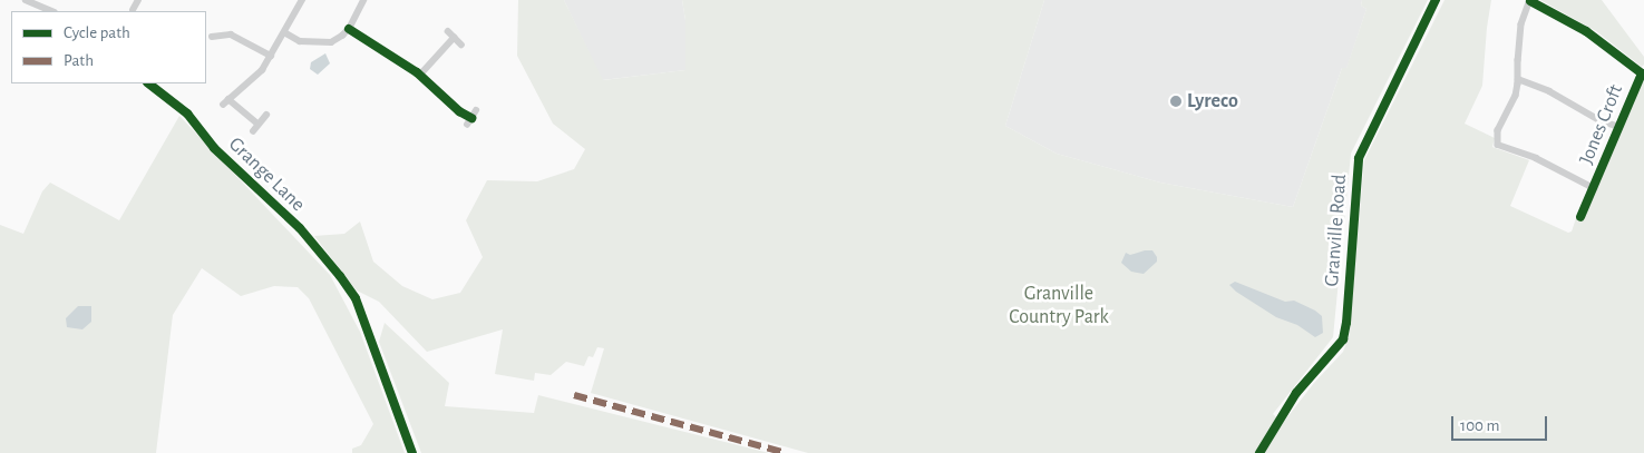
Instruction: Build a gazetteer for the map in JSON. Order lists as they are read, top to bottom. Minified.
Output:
{"streets":{"street":["Jones Croft","Grange Lane","Granville Road"]},"parks":["Granville Country Park"],"places":["Lyreco"],"legend":["Cycle path","Path"],"scale_bar":"100 m"}
